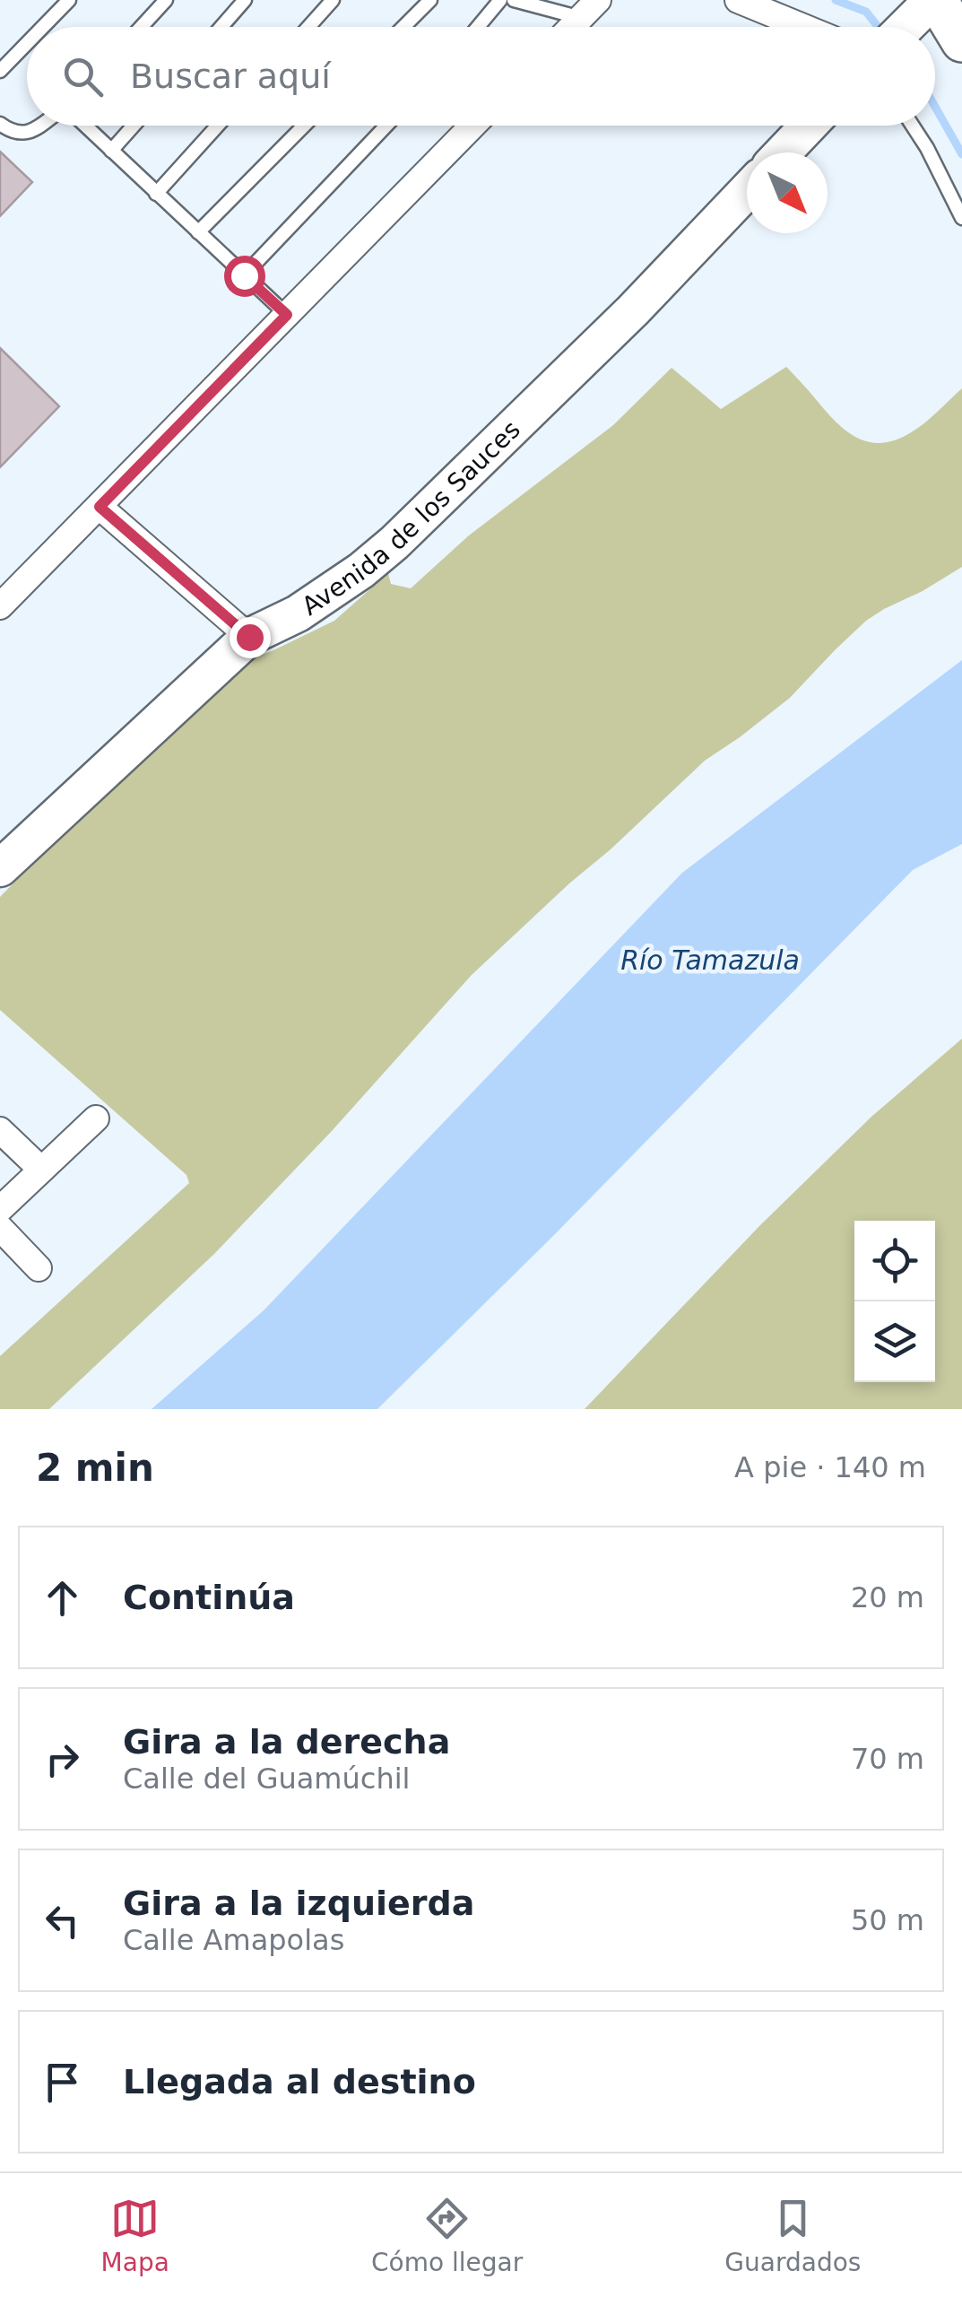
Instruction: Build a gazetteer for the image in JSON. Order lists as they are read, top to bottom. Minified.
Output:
{"streets":{"street":["Avenida de los Sauces"]},"water":["Río Tamazula"],"north":"bottom right","page":{"search":"Buscar aquí","heading":["2 min","A pie · 140 m"],"list":[["Continúa","20 m"],["Gira a la derecha","Calle del Guamúchil","70 m"],["Gira a la izquierda","Calle Amapolas","50 m"],"Llegada al destino"],"nav":["Mapa","Cómo llegar","Guardados"]}}
